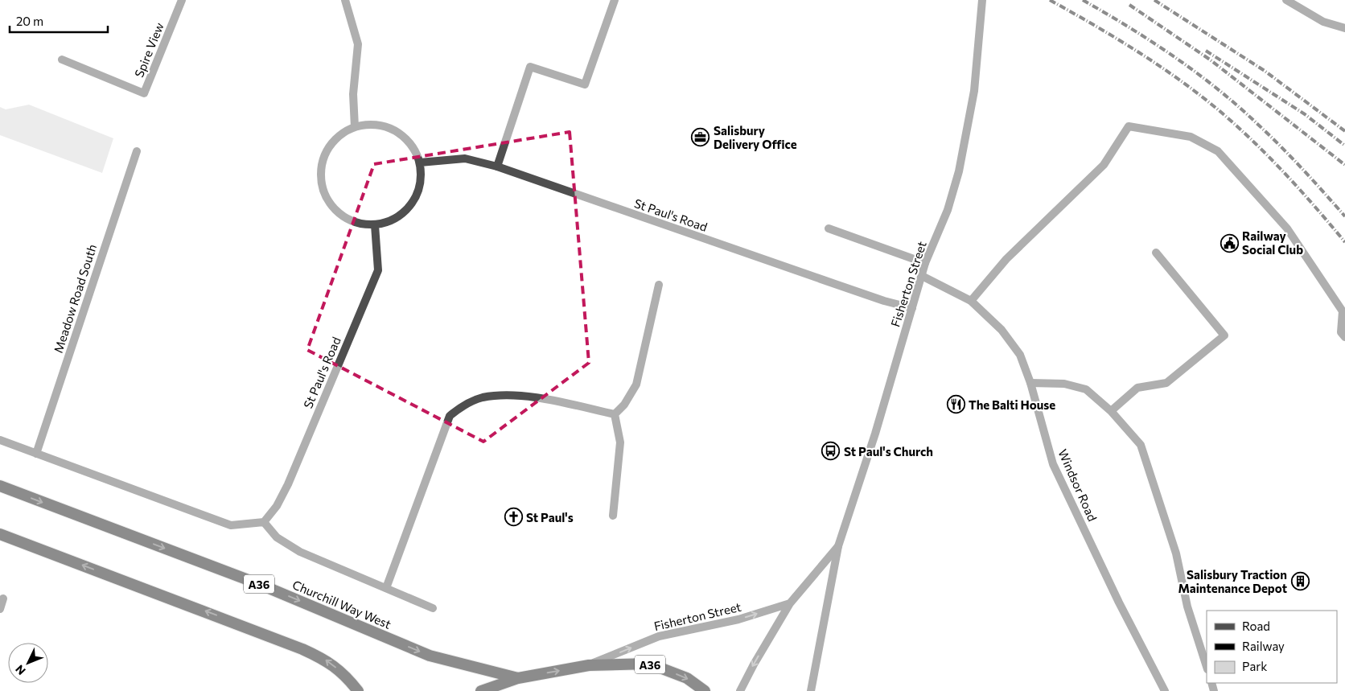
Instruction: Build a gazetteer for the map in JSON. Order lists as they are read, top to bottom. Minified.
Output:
{"streets":{"highway":["A36","Churchill Way West"],"street":["Spire View","St Paul's Road","Fisherton Street","Meadow Road South","Windsor Road"]},"crossings":[["St Paul's Road","Fisherton Street"],["Fisherton Street","Windsor Road"],["Fisherton Street","A36"],["A36","Churchill Way West"]],"places":{"office":["Salisbury Delivery Office"],"public building":["Railway Social Club"],"restaurant":["The Balti House"],"bus stop":["St Paul's Church"],"church":["St Paul's"],"building":["Salisbury Traction Maintenance Depot"]},"legend":["Road","Railway","Park"],"scale_bar":"20 m","north":"bottom left"}
